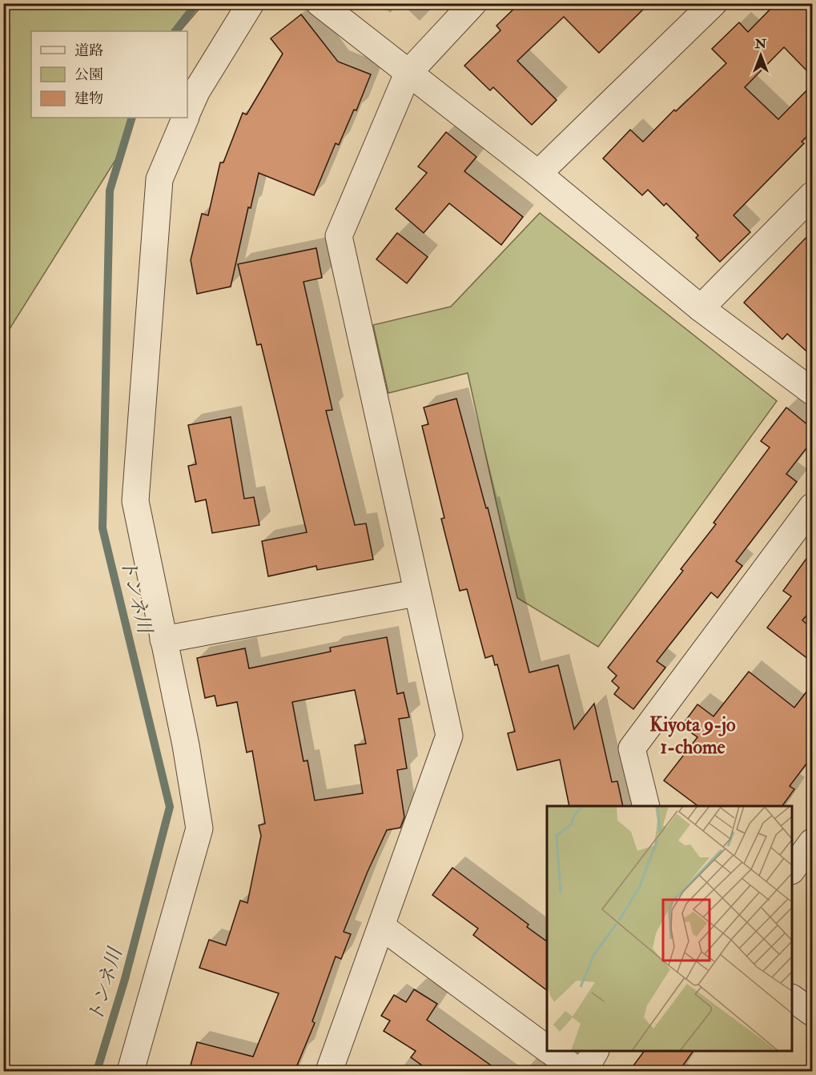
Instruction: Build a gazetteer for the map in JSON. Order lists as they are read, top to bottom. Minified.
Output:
{"districts":["Kiyota 9-jo 1-chome"],"water":["トンネ川"],"legend":["道路","公園","建物"],"north":"top"}
